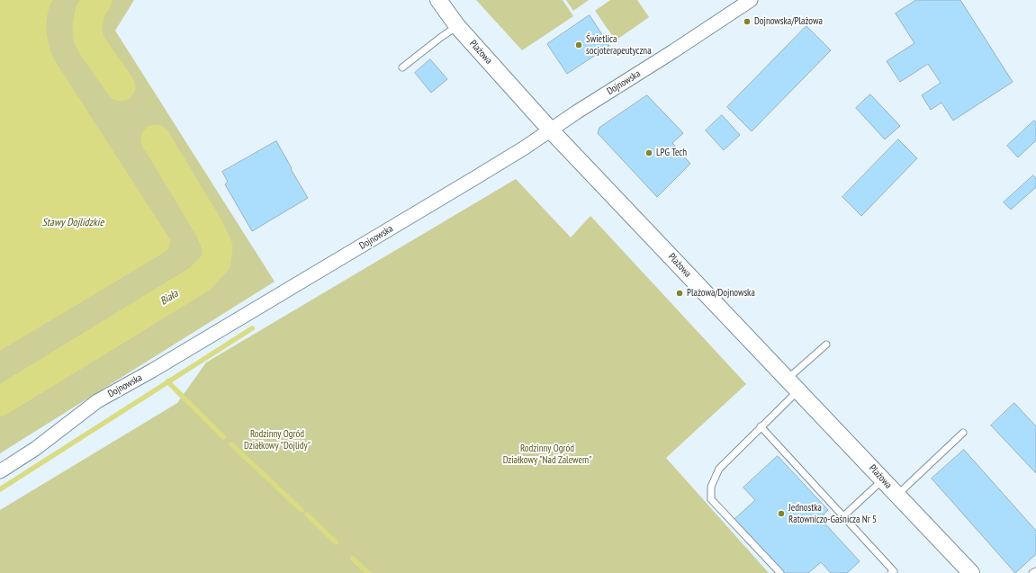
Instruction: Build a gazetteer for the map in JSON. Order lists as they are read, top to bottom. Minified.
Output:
{"streets":{"street":["Plażowa","Dojnowska"]},"crossings":[["Plażowa","Dojnowska"]],"water":["Stawy Dojlidzkie","Biała"],"parks":["Rodzinny Ogród Działkowy \"Dojlidy\"","Rodzinny Ogród Działkowy \"Nad Zalewem\""],"places":["Dojnowska/Plażowa","Świetlica socjoterapeutyczna","LPG Tech","Plażowa/Dojnowska","Jednostka Ratowniczo-Gaśnicza Nr 5"]}
